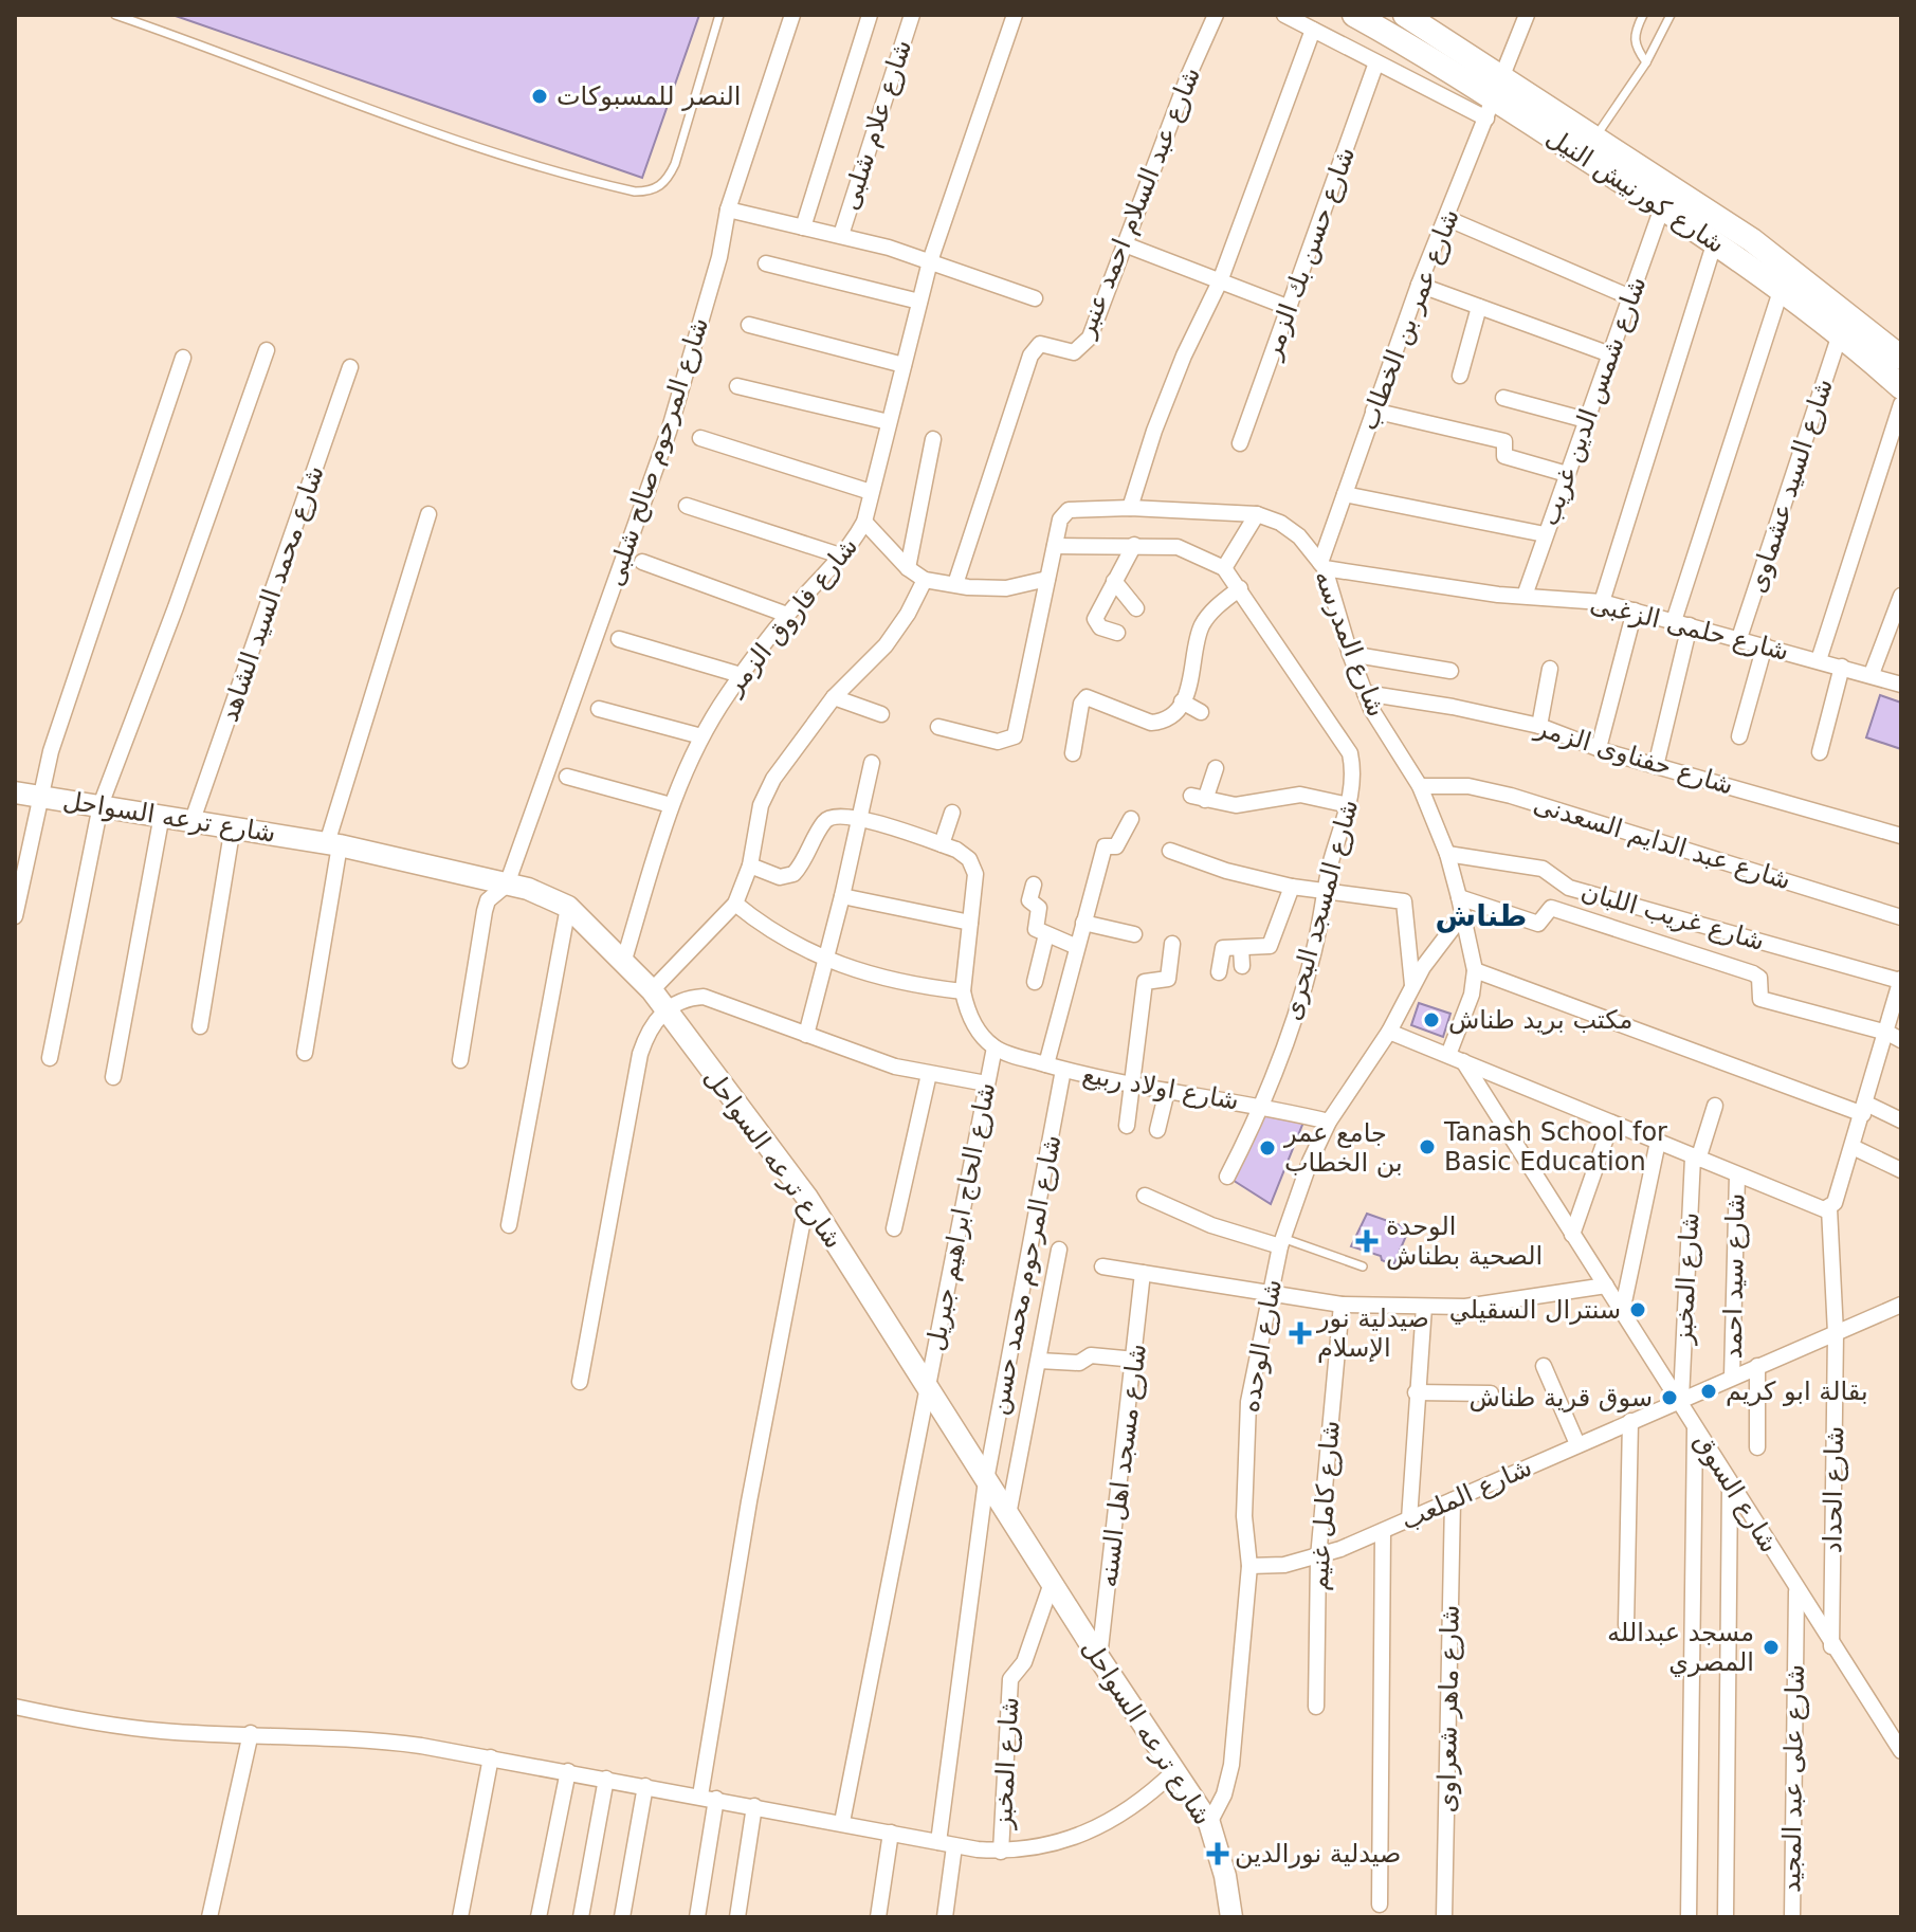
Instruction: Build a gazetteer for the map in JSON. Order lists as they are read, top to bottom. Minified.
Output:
{"streets":{"main road":["شارع كورنيش النيل","شارع ترعه السواحل"],"street":["شارع علام شلبى","شارع عبد السلام احمد عنبر","شارع حسن بك الزمر","شارع عمر بن الخطاب","شارع شمس الدين غريب","شارع المرحوم صالح شلبى","شارع السيد عشماوى","شارع محمد السيد الشاهد","شارع فاروق الزمر","شارع حلمى الزغبى","شارع المدرسه","شارع حفناوى الزمر","شارع عبد الدايم السعدنى","شارع المسجد البحرى","شارع غريب اللبان","شارع اولاد ربيع","شارع الحاج ابراهيم جبريل","شارع المرحوم محمد حسن","شارع سيد احمد","شارع المخبز","شارع الوحده","شارع مسجد اهل السنه","شارع الحداد","شارع السوق","شارع الملعب","شارع كامل غنيم","شارع ماهر شعراوى","شارع على عبد المجيد"]},"crossings":[["شارع كورنيش النيل","شارع عمر بن الخطاب"],["شارع كورنيش النيل","شارع شمس الدين غريب"],["شارع كورنيش النيل","شارع السيد عشماوى"],["شارع عمر بن الخطاب","شارع حلمى الزغبى"],["شارع عمر بن الخطاب","شارع المدرسه"],["شارع شمس الدين غريب","شارع حلمى الزغبى"],["شارع المرحوم صالح شلبى","شارع ترعه السواحل"],["شارع السيد عشماوى","شارع حلمى الزغبى"],["شارع محمد السيد الشاهد","شارع ترعه السواحل"],["شارع فاروق الزمر","شارع ترعه السواحل"],["شارع حلمى الزغبى","شارع المدرسه"],["شارع المدرسه","شارع حفناوى الزمر"],["شارع المدرسه","شارع عبد الدايم السعدنى"],["شارع المدرسه","شارع المسجد البحرى"],["شارع المدرسه","شارع غريب اللبان"],["شارع المدرسه","شارع الوحده"],["شارع ترعه السواحل","شارع الحاج ابراهيم جبريل"],["شارع ترعه السواحل","شارع المرحوم محمد حسن"],["شارع ترعه السواحل","شارع المخبز"],["شارع ترعه السواحل","شارع الوحده"],["شارع ترعه السواحل","شارع مسجد اهل السنه"],["شارع المسجد البحرى","شارع اولاد ربيع"],["شارع اولاد ربيع","شارع الحاج ابراهيم جبريل"],["شارع اولاد ربيع","شارع المرحوم محمد حسن"],["شارع اولاد ربيع","شارع الوحده"],["شارع سيد احمد","شارع الملعب"],["شارع المخبز","شارع السوق"],["شارع المخبز","شارع الملعب"],["شارع الوحده","شارع الملعب"],["شارع الحداد","شارع السوق"],["شارع الحداد","شارع الملعب"],["شارع السوق","شارع الملعب"],["شارع السوق","شارع على عبد المجيد"],["شارع الملعب","شارع كامل غنيم"],["شارع الملعب","شارع ماهر شعراوى"]],"districts":["طناش"],"places":{"other":["النصر للمسبوكات","مكتب بريد طناش","Tanash School for Basic Education","جامع عمر بن الخطاب","سنترال السقيلي","بقالة ابو كريم","سوق قرية طناش","مسجد عبدالله المصري"],"health":["الوحدة الصحية بطناش","صيدلية نور الإسلام","صيدلية نورالدين"]}}
